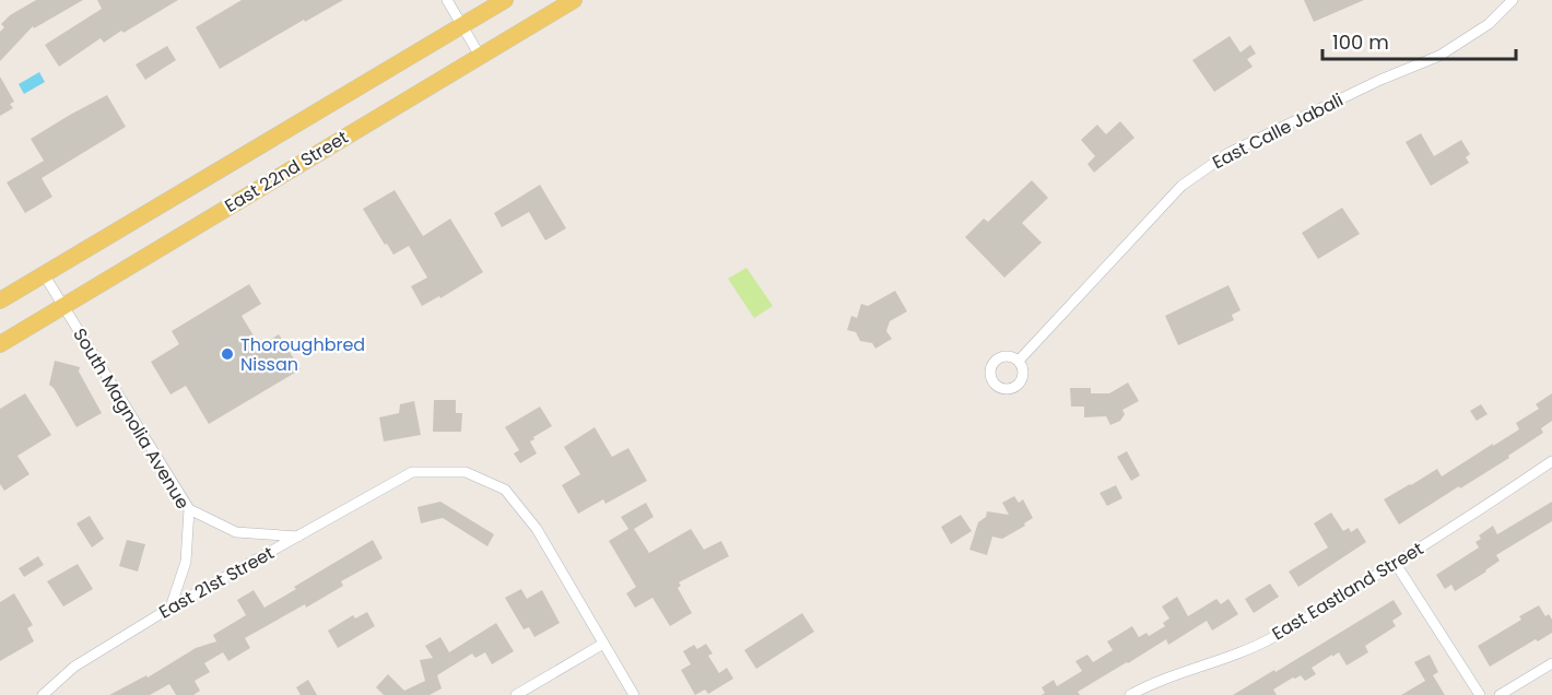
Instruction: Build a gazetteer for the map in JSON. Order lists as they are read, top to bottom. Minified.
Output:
{"streets":{"main road":["East 22nd Street"],"street":["East Calle Jabali","South Magnolia Avenue","East 21st Street","East Eastland Street"]},"crossings":[["East 22nd Street","South Magnolia Avenue"],["South Magnolia Avenue","East 21st Street"]],"places":["Thoroughbred Nissan"],"scale_bar":"100 m"}
